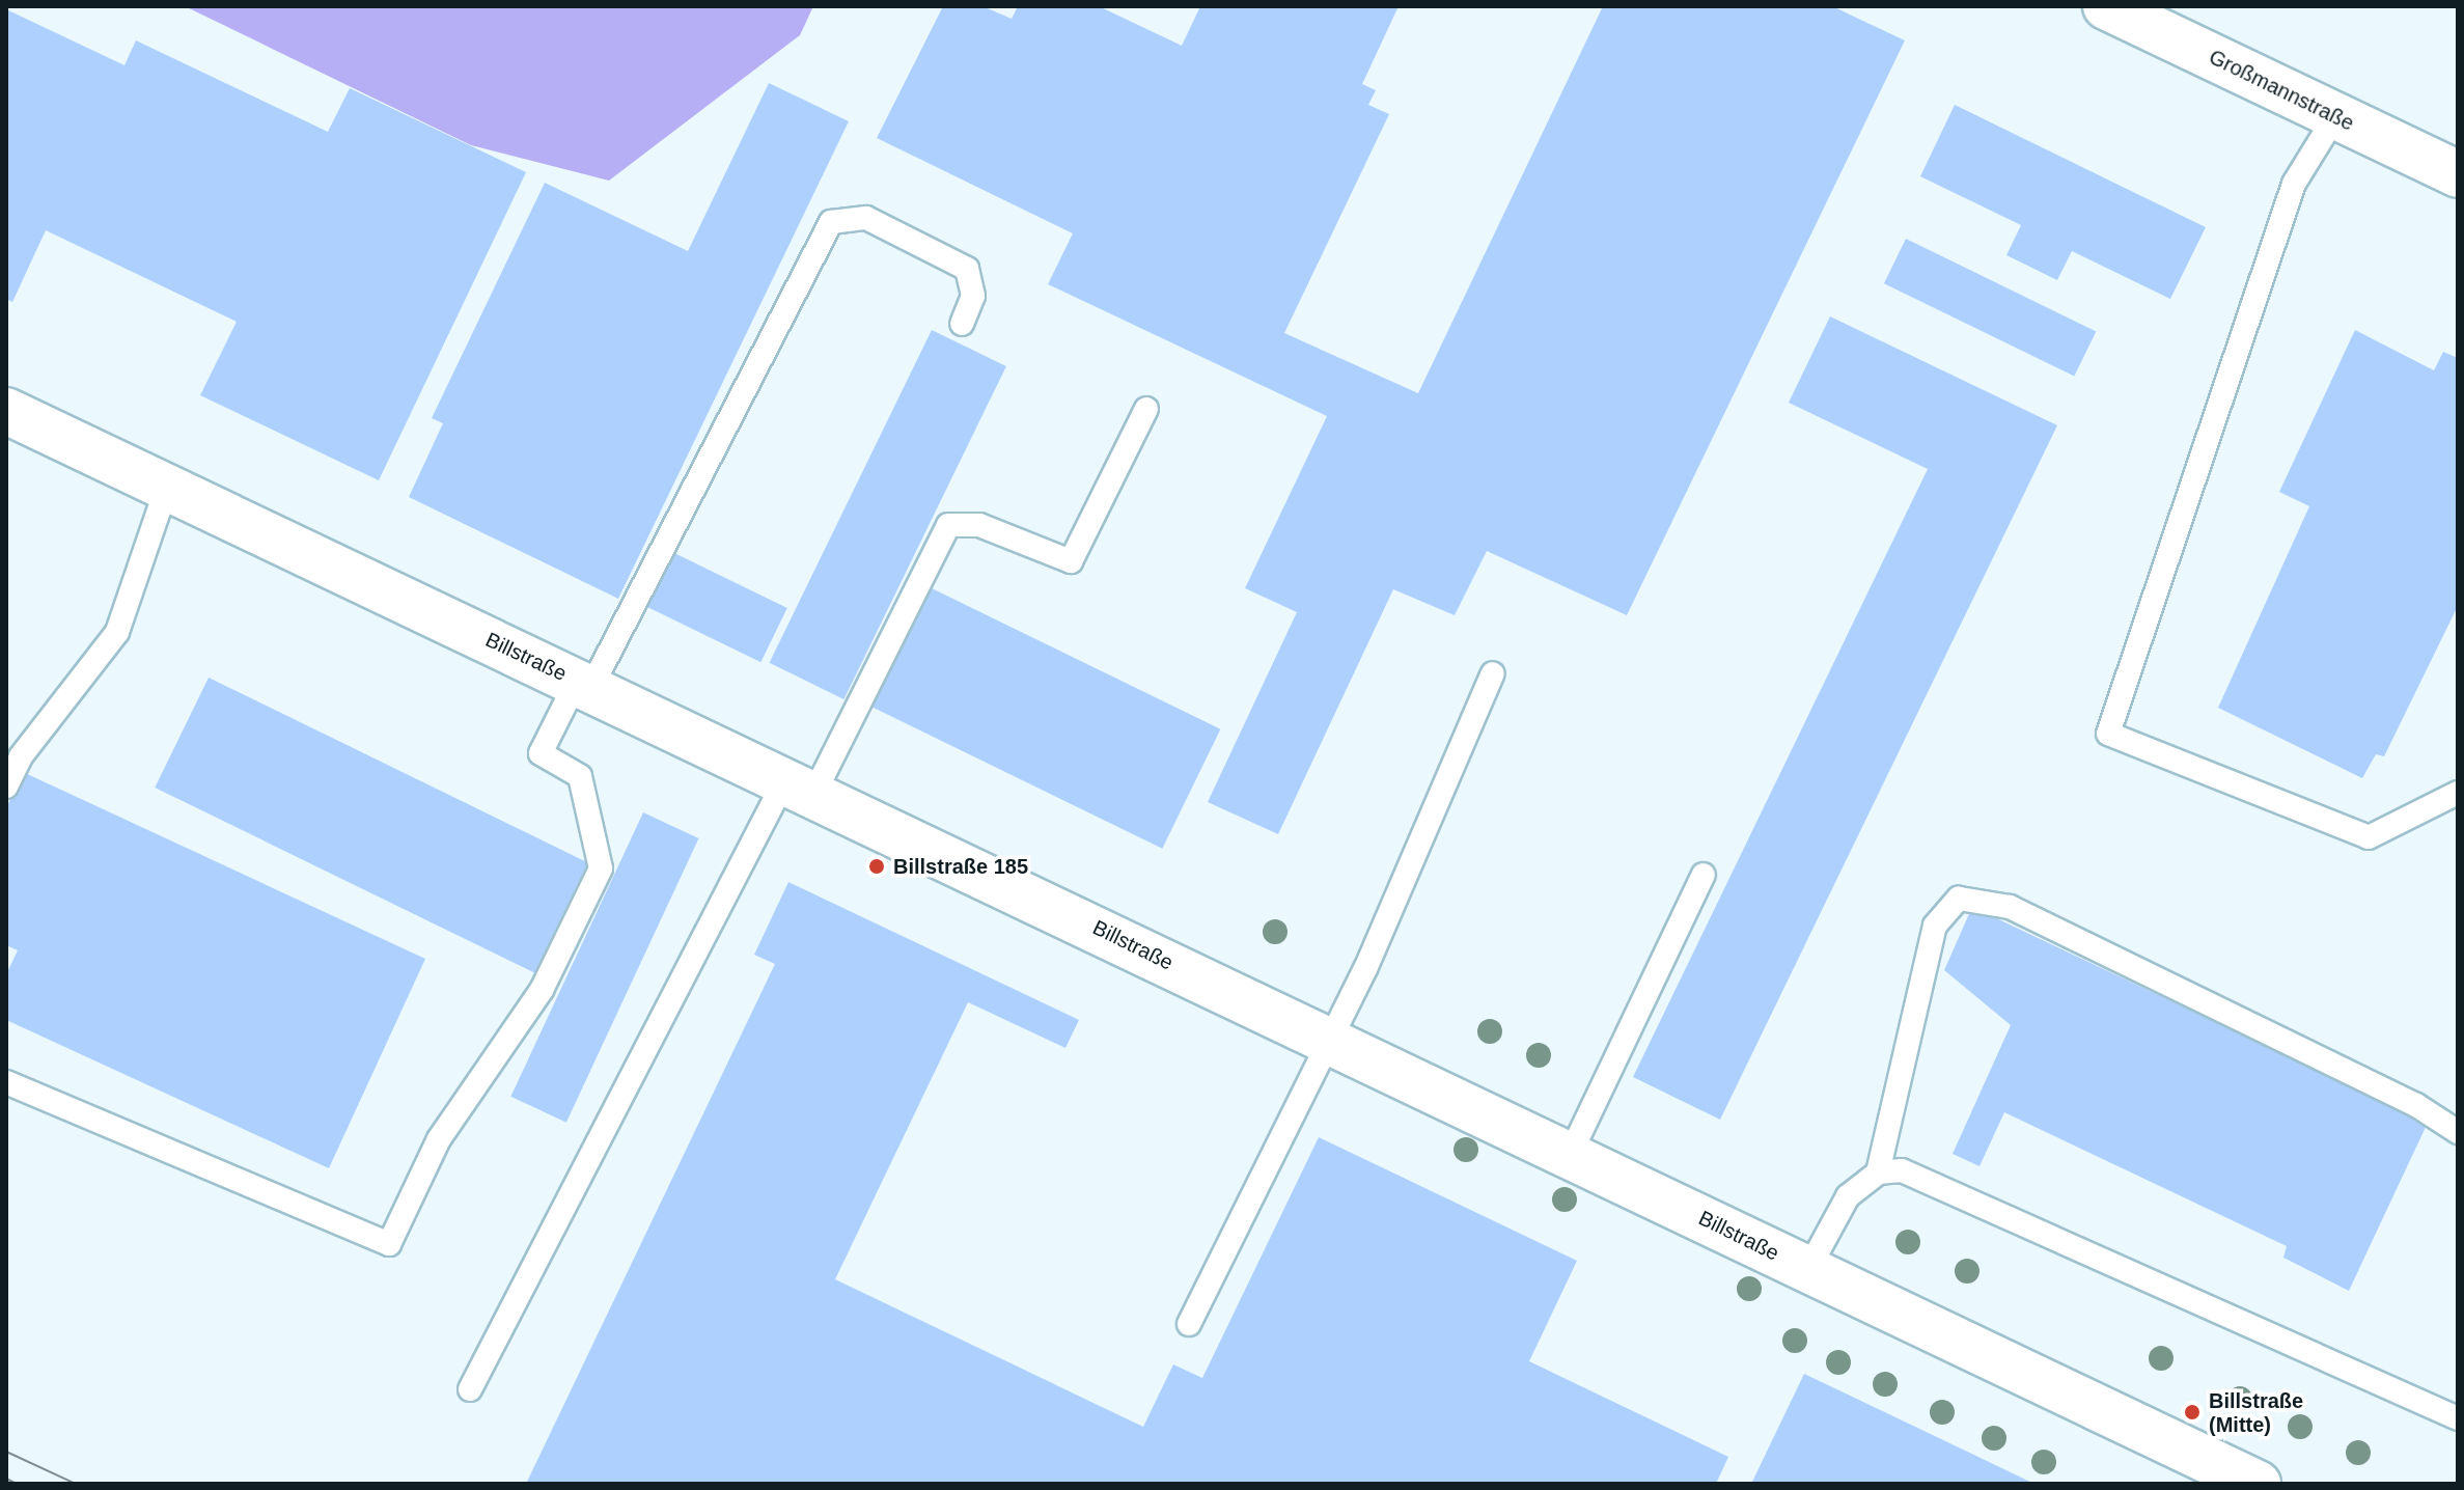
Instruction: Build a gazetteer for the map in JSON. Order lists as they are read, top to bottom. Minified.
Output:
{"streets":{"street":["Großmannstraße","Billstraße"]},"places":["Billstraße 185","Billstraße (Mitte)"]}
